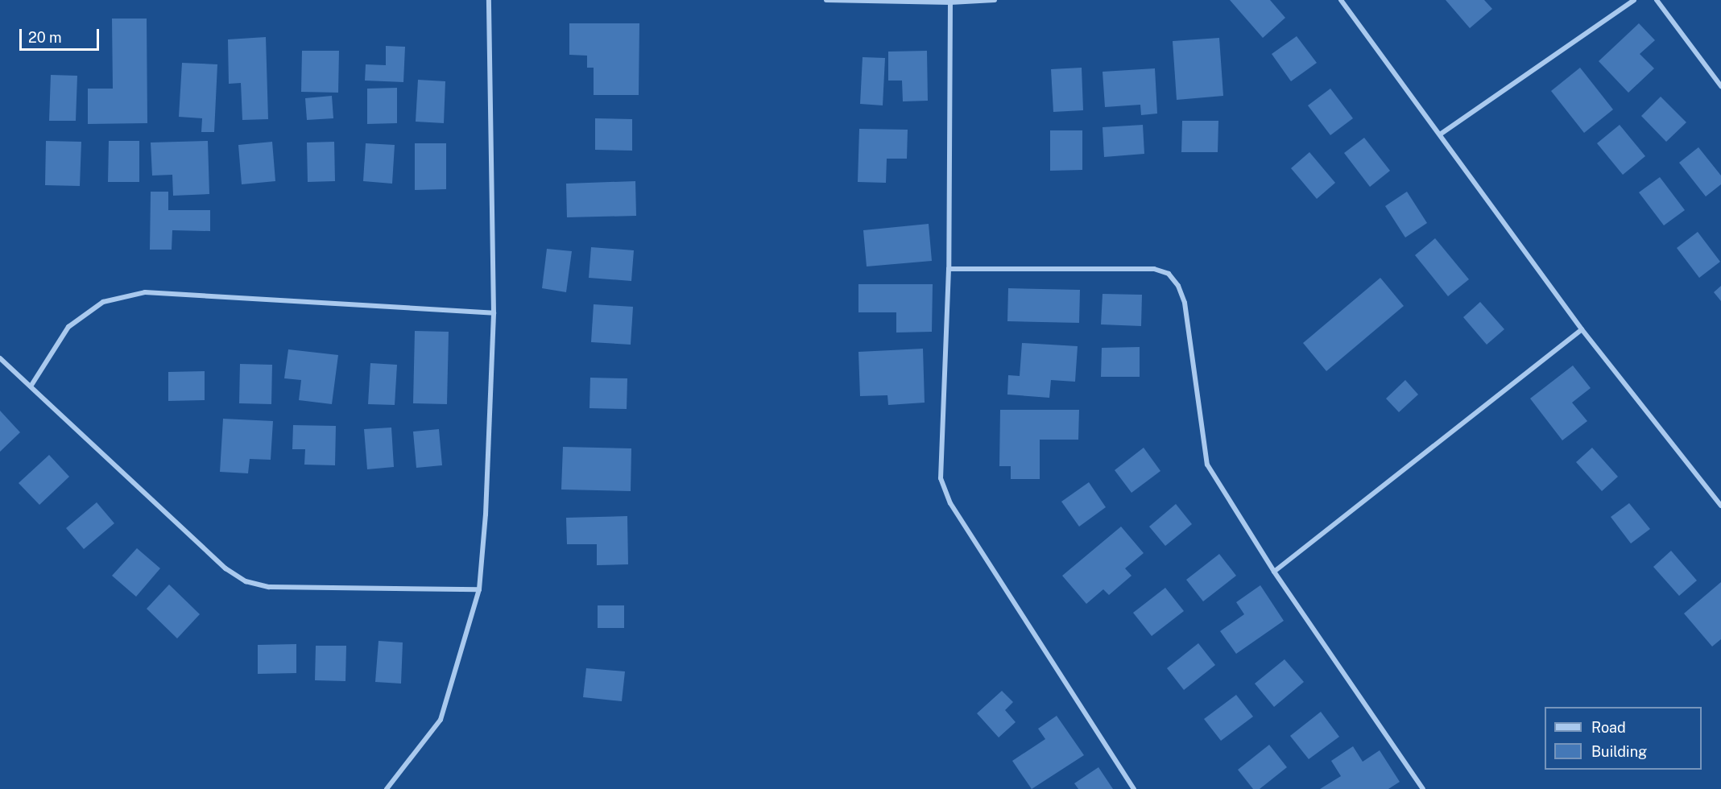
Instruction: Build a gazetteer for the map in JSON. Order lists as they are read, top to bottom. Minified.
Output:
{"legend":["Road","Building"],"scale_bar":"20 m"}
